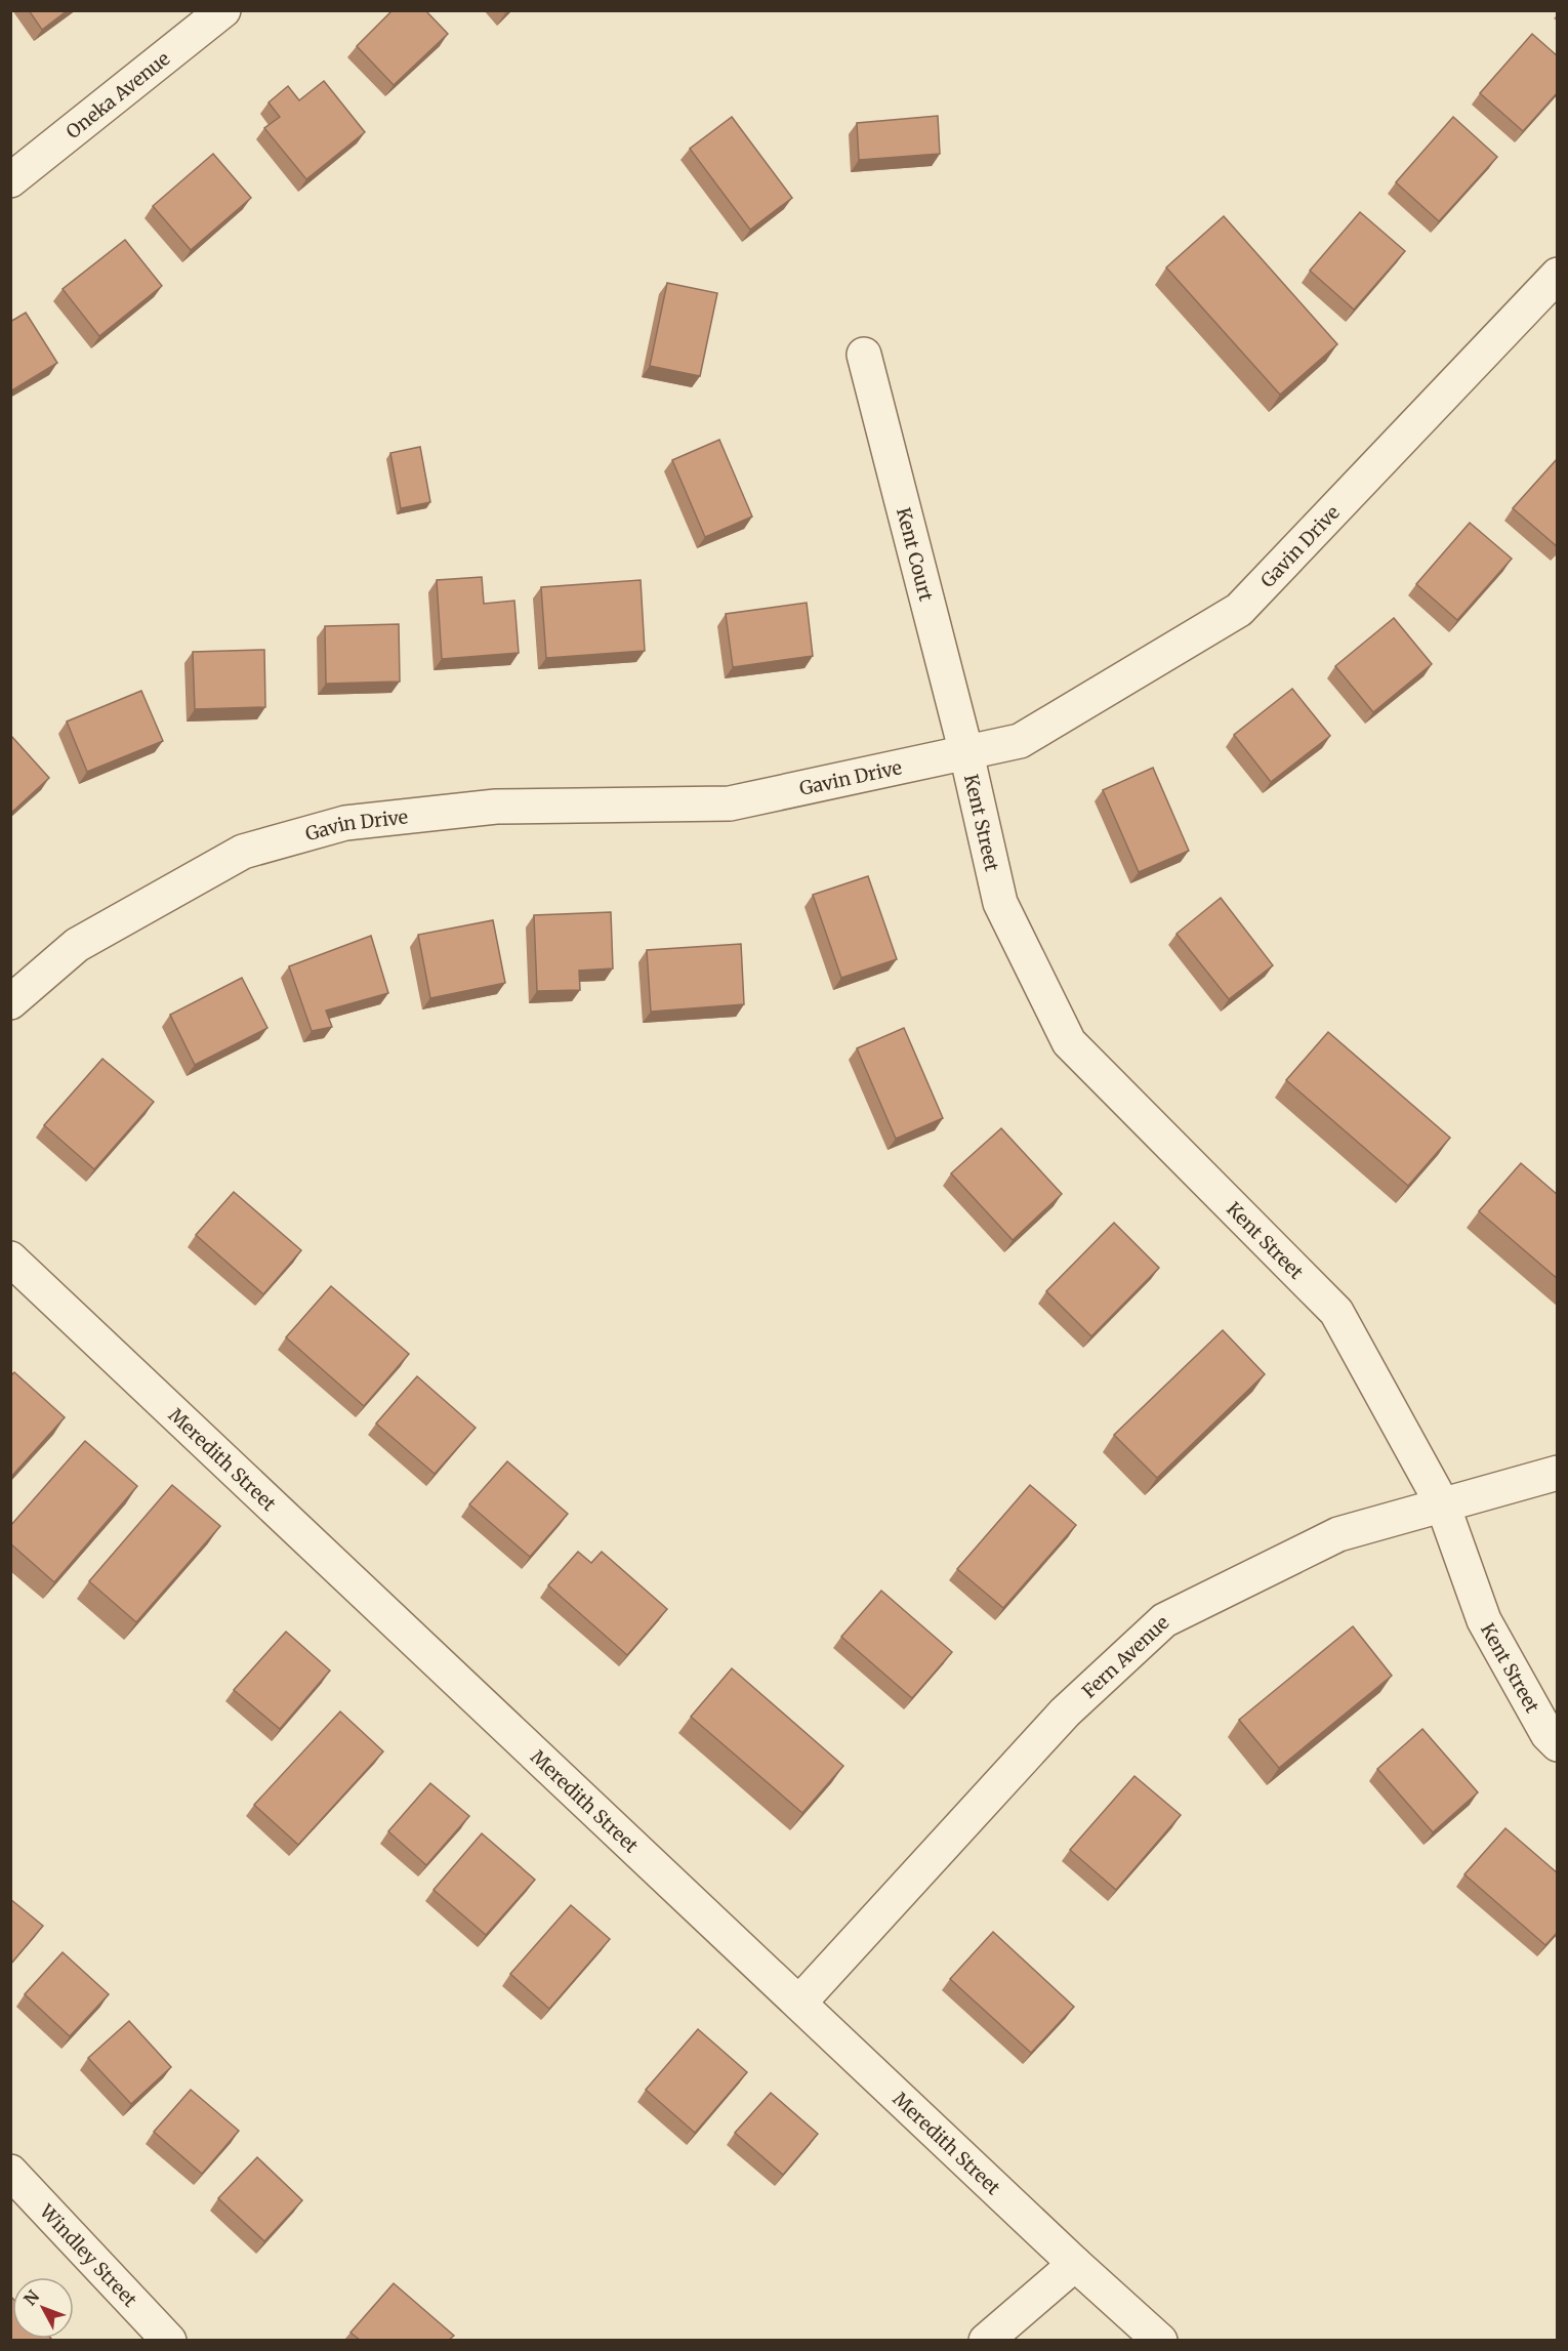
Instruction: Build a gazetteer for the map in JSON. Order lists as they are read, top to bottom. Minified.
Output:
{"streets":{"street":["Oneka Avenue","Gavin Drive","Kent Court","Kent Street","Meredith Street","Fern Avenue","Windley Street"]},"crossings":[["Gavin Drive","Kent Court"],["Gavin Drive","Kent Street"],["Kent Court","Kent Street"],["Kent Street","Fern Avenue"],["Meredith Street","Fern Avenue"]],"north":"top left"}
